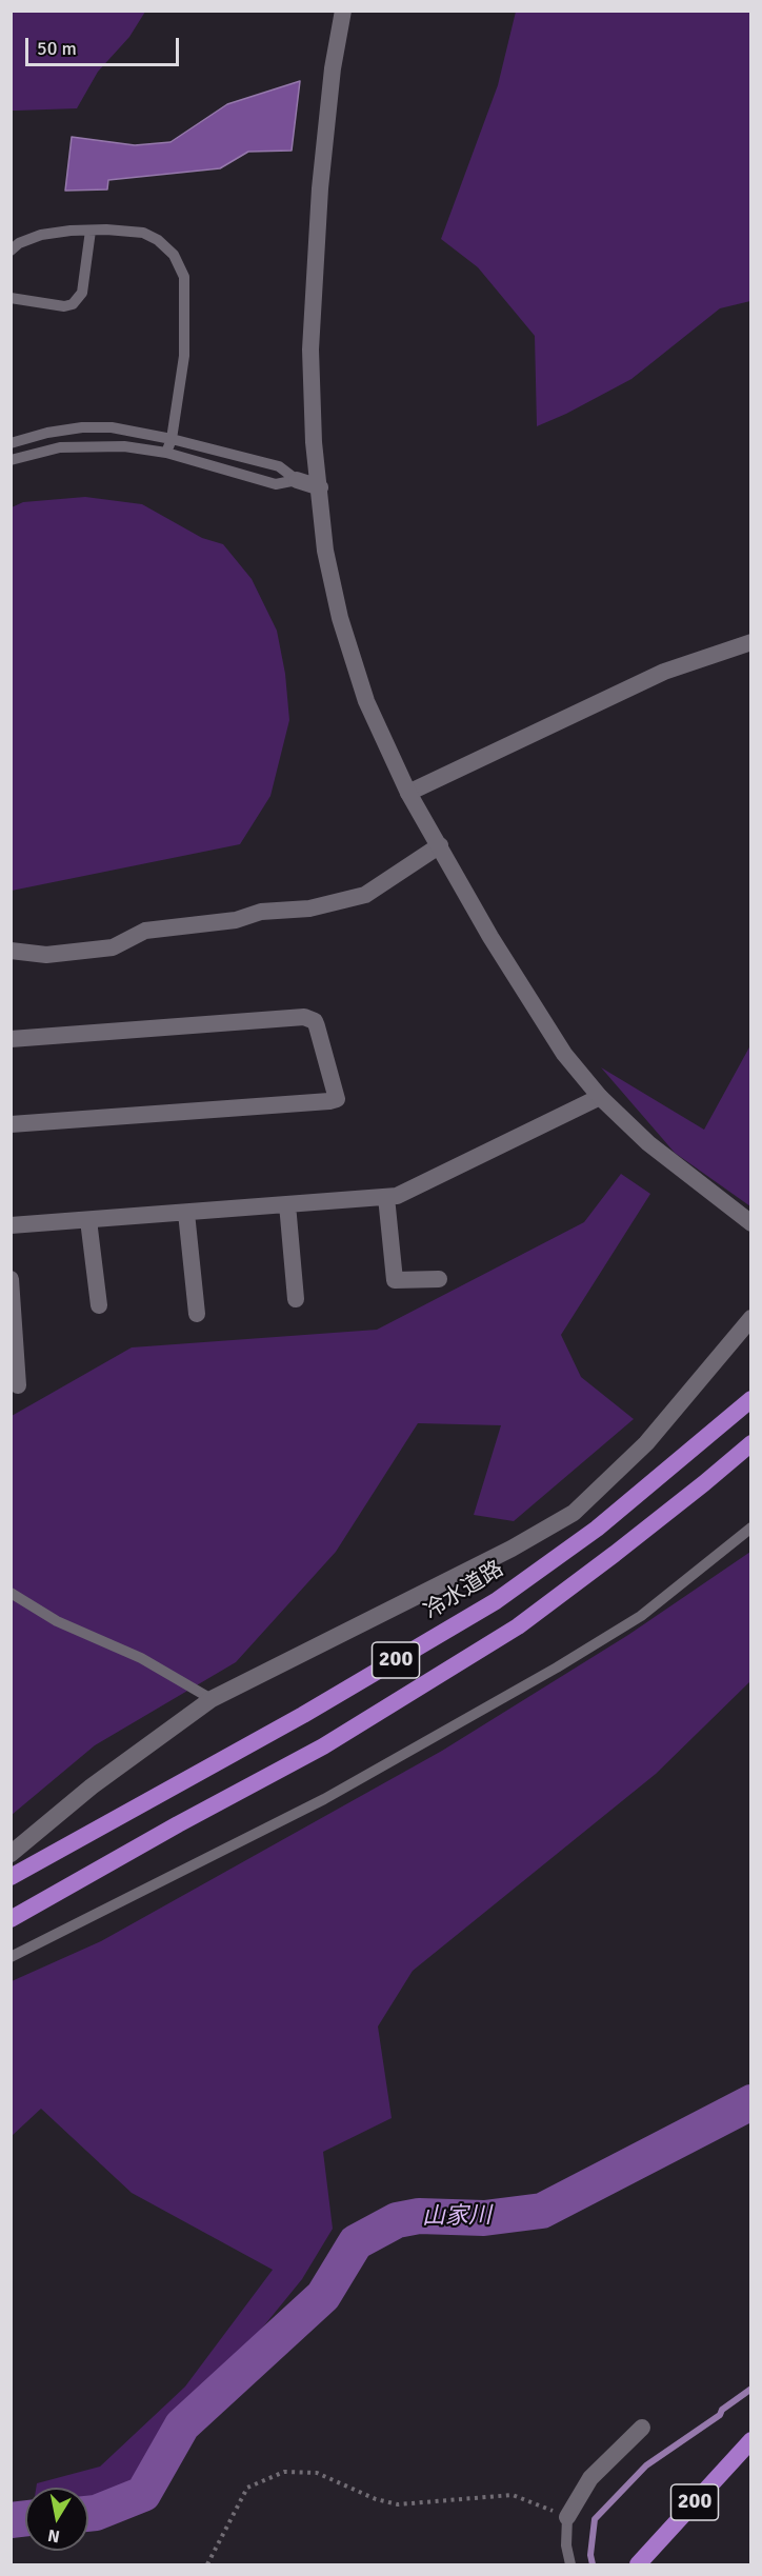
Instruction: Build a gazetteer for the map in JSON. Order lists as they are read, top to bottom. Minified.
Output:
{"streets":{"highway":["冷水道路","200"]},"water":["山家川"],"scale_bar":"50 m","north":"bottom"}
